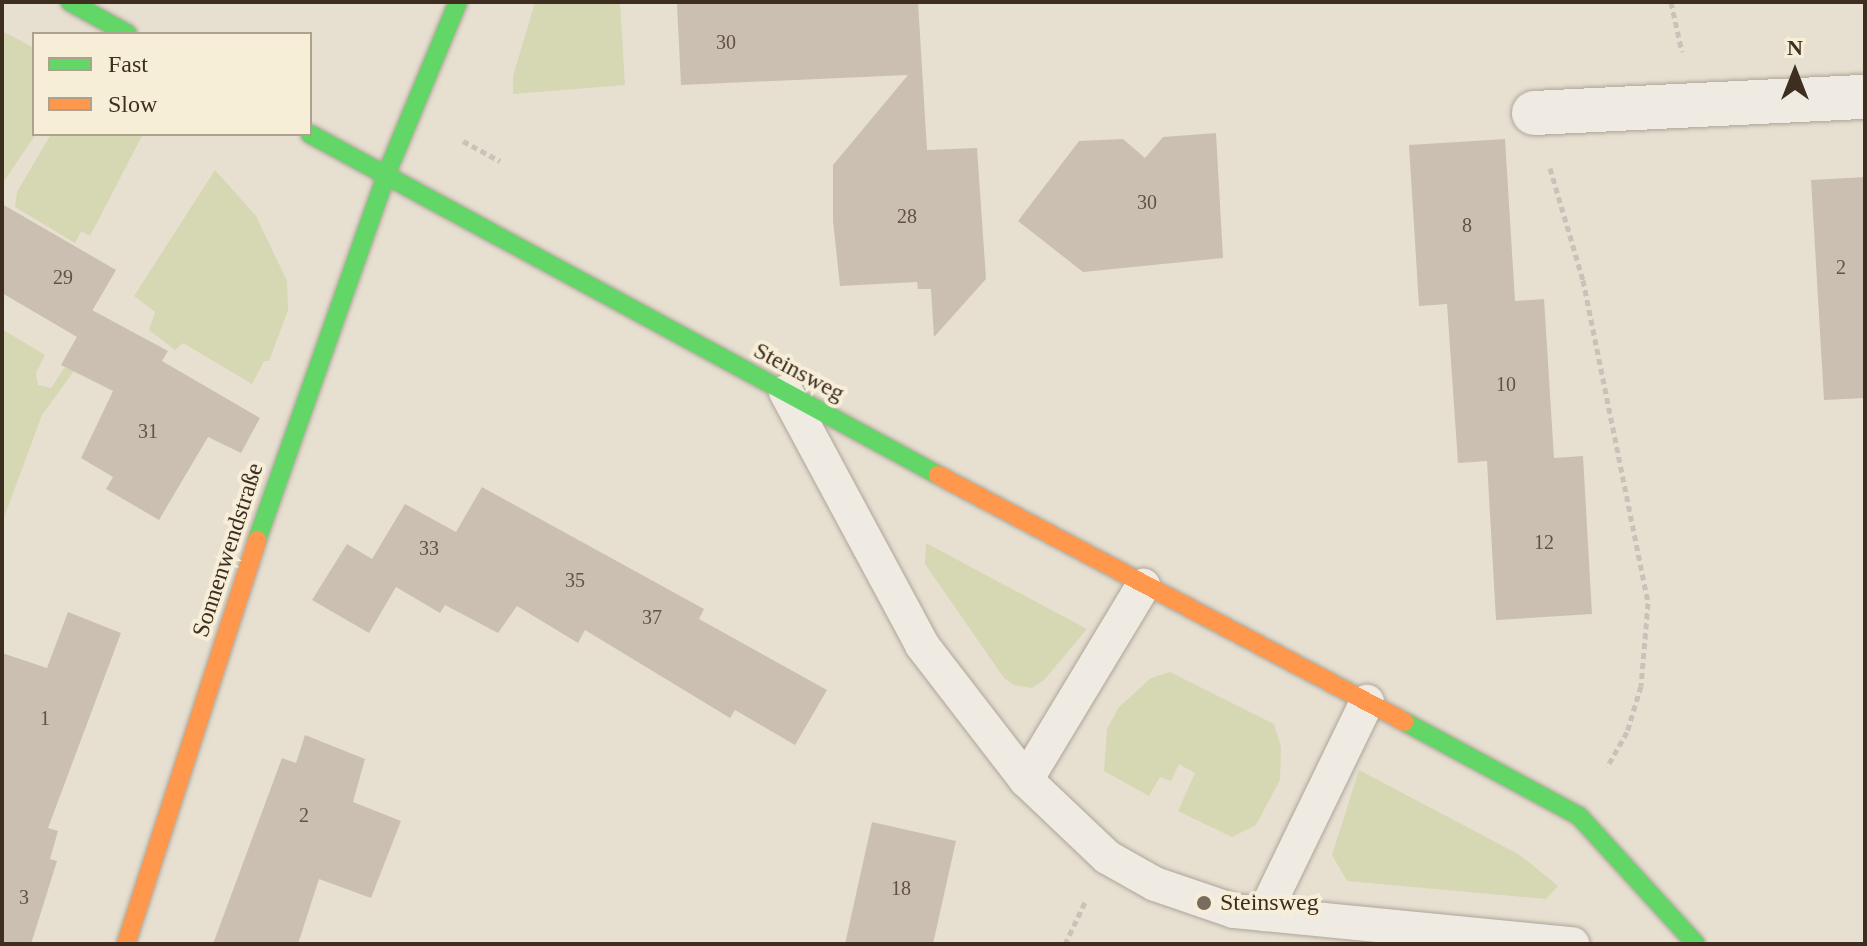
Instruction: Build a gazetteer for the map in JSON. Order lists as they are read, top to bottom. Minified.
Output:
{"streets":{"main road":["Steinsweg","Sonnenwendstraße"]},"crossings":[["Steinsweg","Sonnenwendstraße"]],"places":["Steinsweg"],"house_numbers":["30","30","28","8","2","29","10","31","12","33","35","37","1","2","18","3"],"legend":["Fast","Slow"],"north":"top"}
